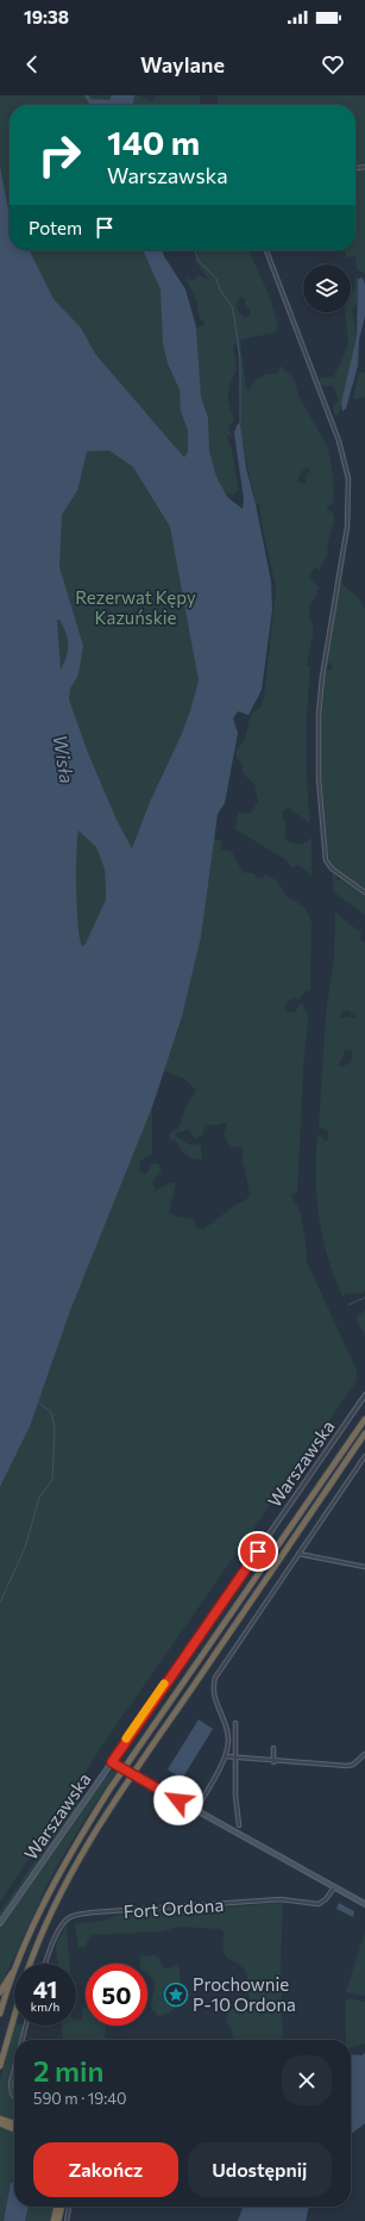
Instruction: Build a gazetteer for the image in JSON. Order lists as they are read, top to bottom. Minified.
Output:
{"streets":{"main road":["Warszawska"],"street":["Fort Ordona"]},"water":["Wisła"],"parks":["Rezerwat Kępy Kazuńskie"],"places":{"place":["Prochownie P-10 Ordona"]},"page":{"status":"19:38","header":"Waylane","turn":["140 m","Warszawska"],"then":"Potem","speed":"41 km/h","limit":"50","heading":["2 min","590 m · 19:40"],"buttons":["Zakończ","Udostępnij"]}}
